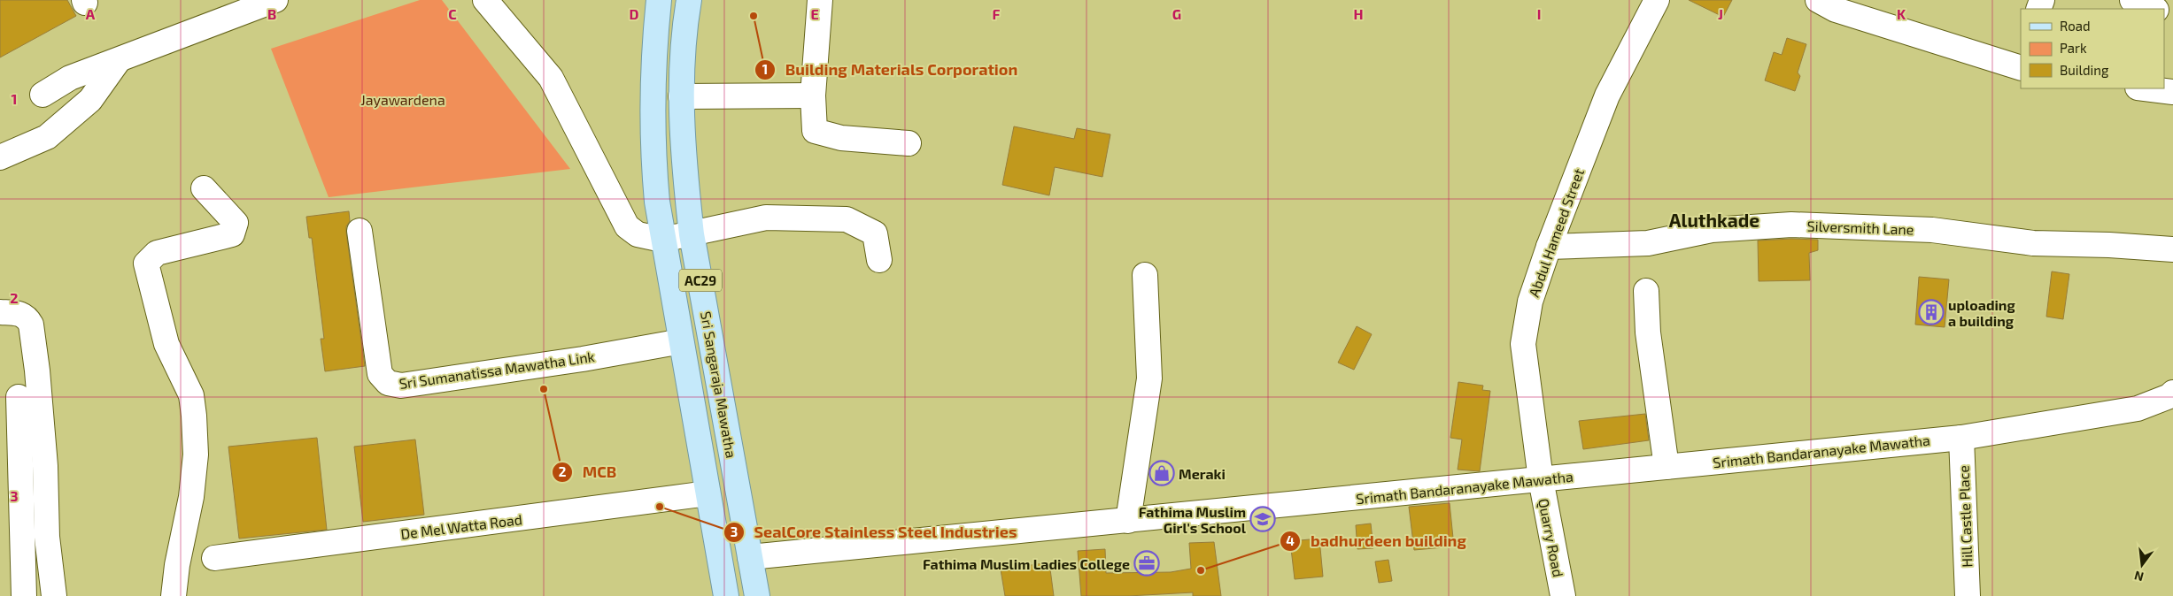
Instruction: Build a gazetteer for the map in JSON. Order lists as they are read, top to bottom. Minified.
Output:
{"streets":{"main road":["AC29","Sri Sangaraja Mawatha"],"street":["Silversmith Lane","Abdul Hameed Street","Sri Sumanatissa Mawatha Link","Srimath Bandaranayake Mawatha","Hill Castle Place","De Mel Watta Road","Quarry Road"]},"crossings":[["Silversmith Lane","Abdul Hameed Street"],["Abdul Hameed Street","Srimath Bandaranayake Mawatha"],["Abdul Hameed Street","Quarry Road"],["Sri Sumanatissa Mawatha Link","Sri Sangaraja Mawatha"],["Sri Sangaraja Mawatha","Srimath Bandaranayake Mawatha"],["Sri Sangaraja Mawatha","De Mel Watta Road"],["Srimath Bandaranayake Mawatha","Hill Castle Place"],["Srimath Bandaranayake Mawatha","Quarry Road"]],"districts":["Aluthkade"],"parks":["Jayawardena"],"places":{"other":["Building Materials Corporation","MCB","SealCore Stainless Steel Industries","badhurdeen building"],"building":["uploading a building"],"shop":["Meraki"],"school or university":["Fathima Muslim Girl's School"],"office":["Fathima Muslim Ladies College"]},"legend":["Road","Park","Building"],"north":"bottom","grid":{"columns":["A","B","C","D","E","F","G","H","I","J","K"],"rows":["1","2","3"]}}
